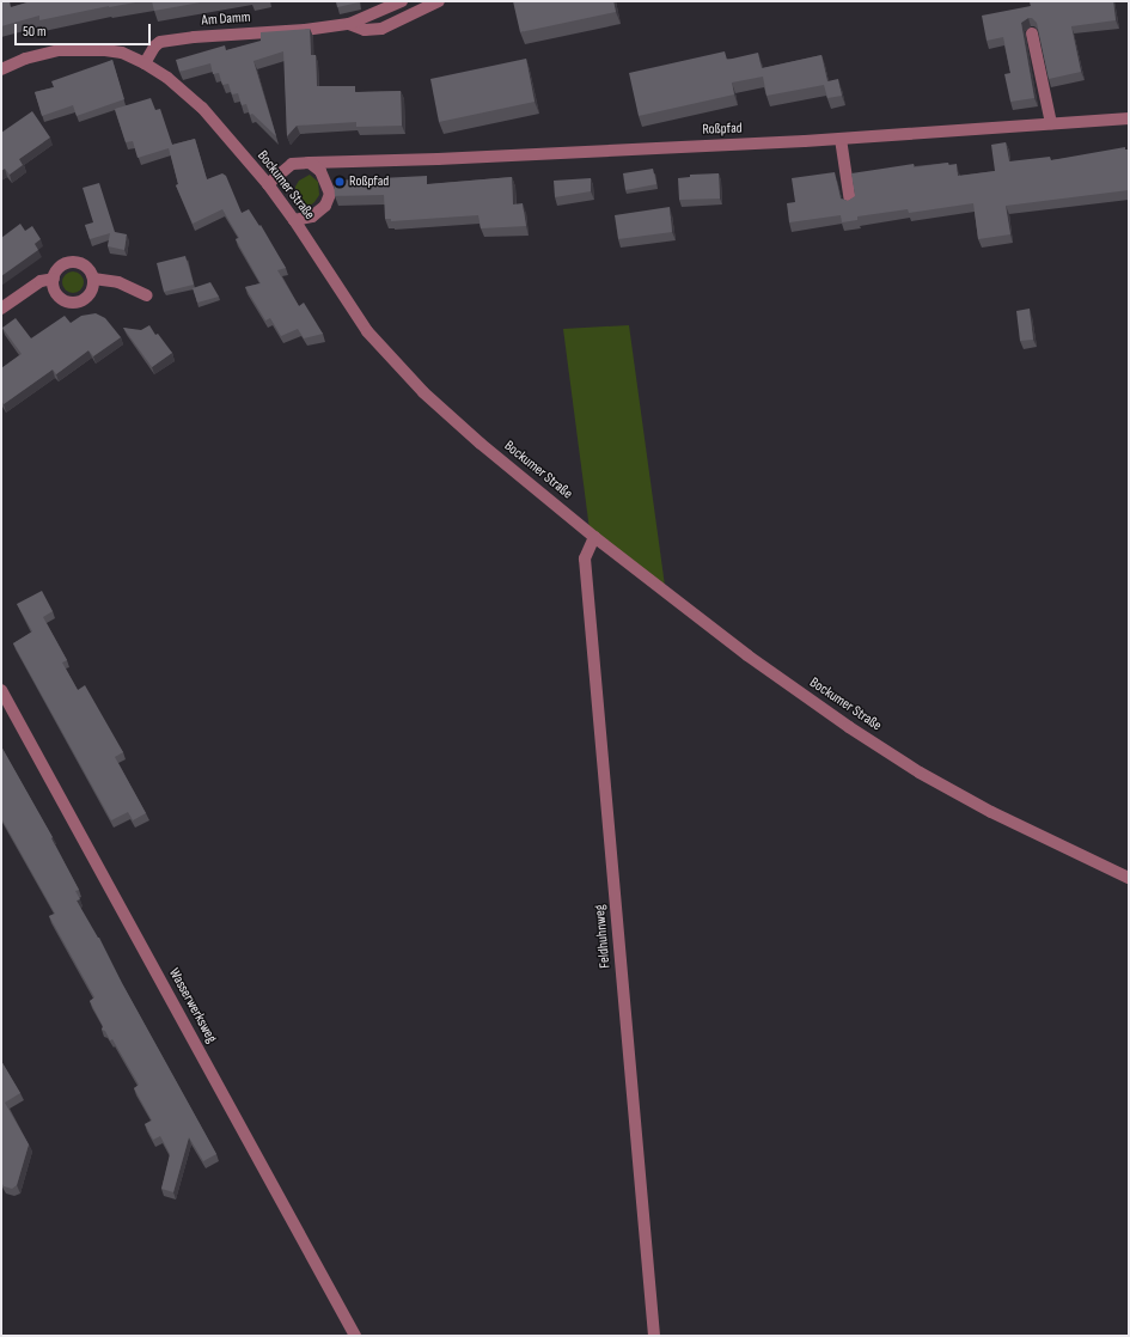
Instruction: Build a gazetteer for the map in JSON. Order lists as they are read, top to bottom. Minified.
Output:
{"streets":{"street":["Am Damm","Roßpfad","Bockumer Straße","Feldhuhnweg","Wasserwerksweg"]},"crossings":[["Am Damm","Bockumer Straße"],["Roßpfad","Bockumer Straße"],["Bockumer Straße","Feldhuhnweg"]],"places":["Roßpfad"],"scale_bar":"50 m"}
